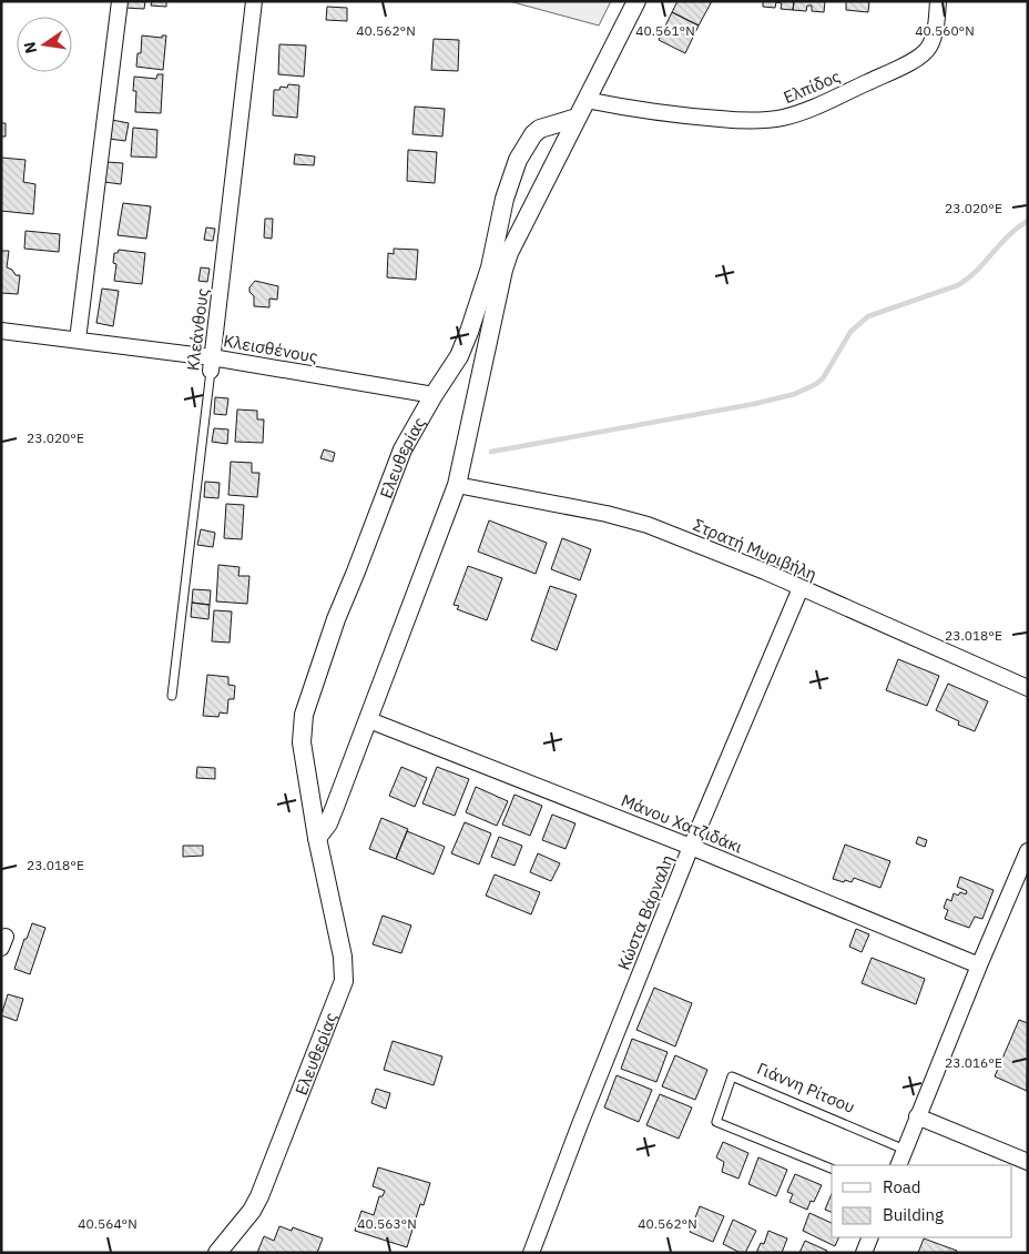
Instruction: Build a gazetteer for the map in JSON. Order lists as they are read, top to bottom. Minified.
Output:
{"streets":{"street":["Ελπίδος","Κλεάνθους","Κλεισθένους","Ελευθερίας","Στρατή Μυριβήλη","Μάνου Χατζιδάκι","Κώστα Βάρναλη"],"lane":["Γιάννη Ρίτσου"]},"crossings":[["Κλεάνθους","Κλεισθένους"],["Κλεισθένους","Ελευθερίας"],["Στρατή Μυριβήλη","Κώστα Βάρναλη"],["Μάνου Χατζιδάκι","Κώστα Βάρναλη"]],"legend":["Road","Building"],"north":"left","coordinates":["40.562°N","40.561°N","40.560°N","23.020°E","23.018°E","23.016°E","40.564°N","40.563°N"]}
